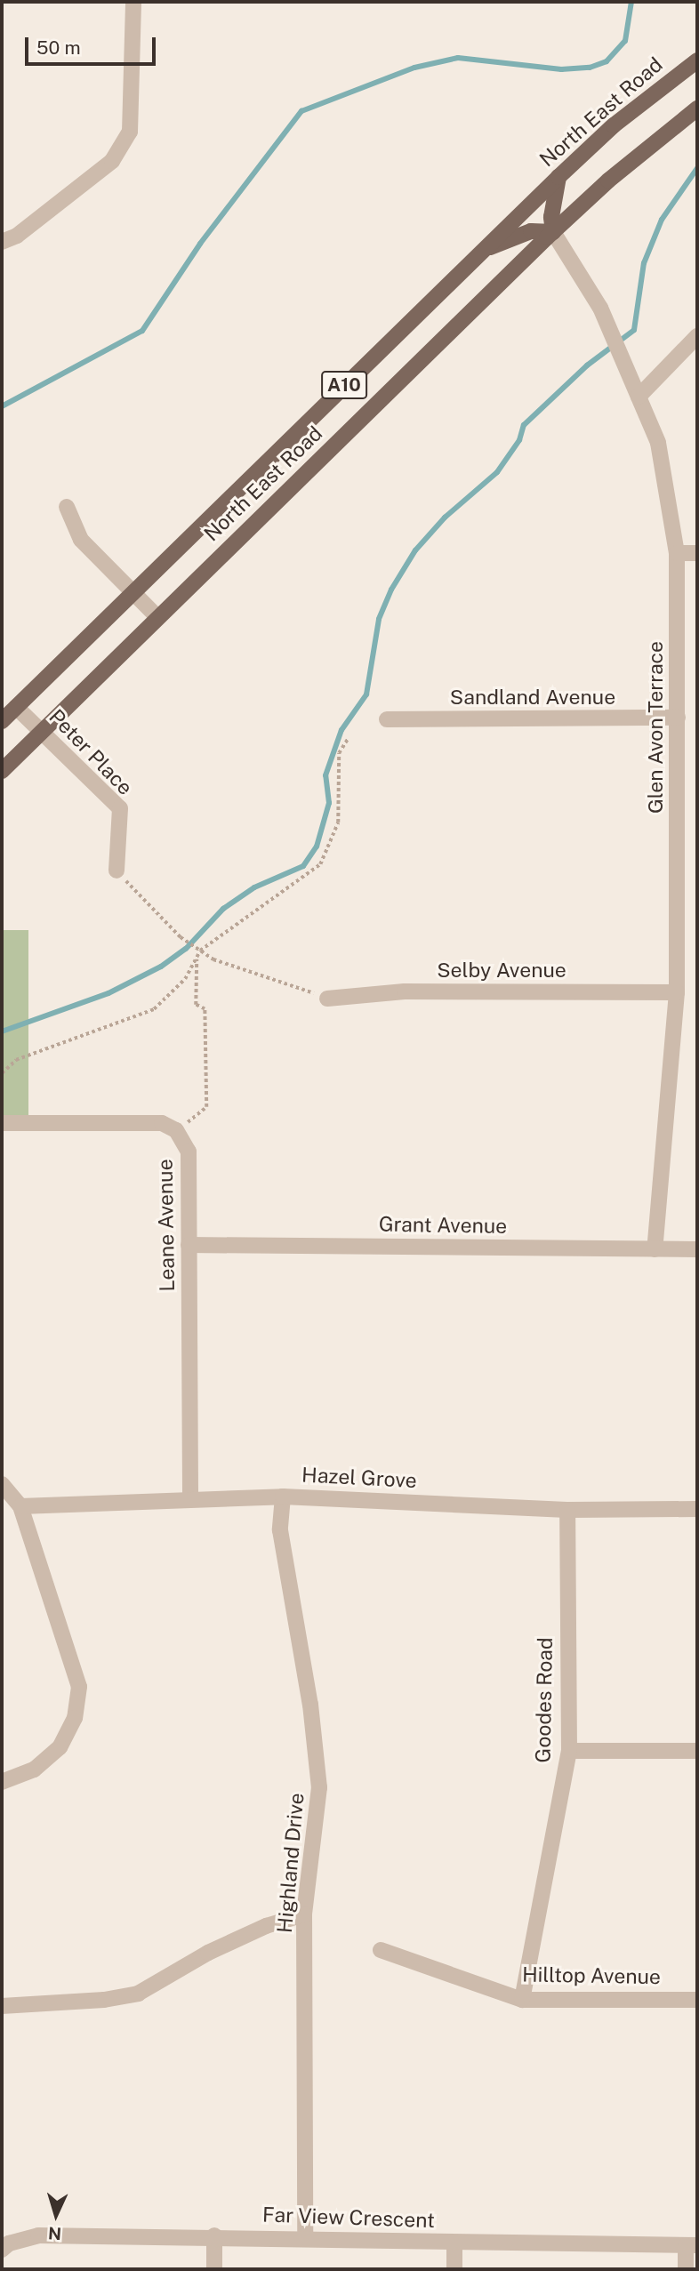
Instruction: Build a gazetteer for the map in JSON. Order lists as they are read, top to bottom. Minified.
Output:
{"streets":{"main road":["North East Road","A10"],"street":["Sandland Avenue","Glen Avon Terrace","Peter Place","Selby Avenue","Leane Avenue","Grant Avenue","Hazel Grove","Goodes Road","Highland Drive","Hilltop Avenue","Far View Crescent"]},"crossings":[["North East Road","Glen Avon Terrace"],["North East Road","Peter Place"],["Sandland Avenue","Glen Avon Terrace"],["Glen Avon Terrace","Selby Avenue"],["Glen Avon Terrace","Grant Avenue"],["Leane Avenue","Grant Avenue"],["Leane Avenue","Hazel Grove"],["Hazel Grove","Goodes Road"],["Hazel Grove","Highland Drive"],["Goodes Road","Hilltop Avenue"],["Highland Drive","Far View Crescent"]],"scale_bar":"50 m","north":"bottom"}
